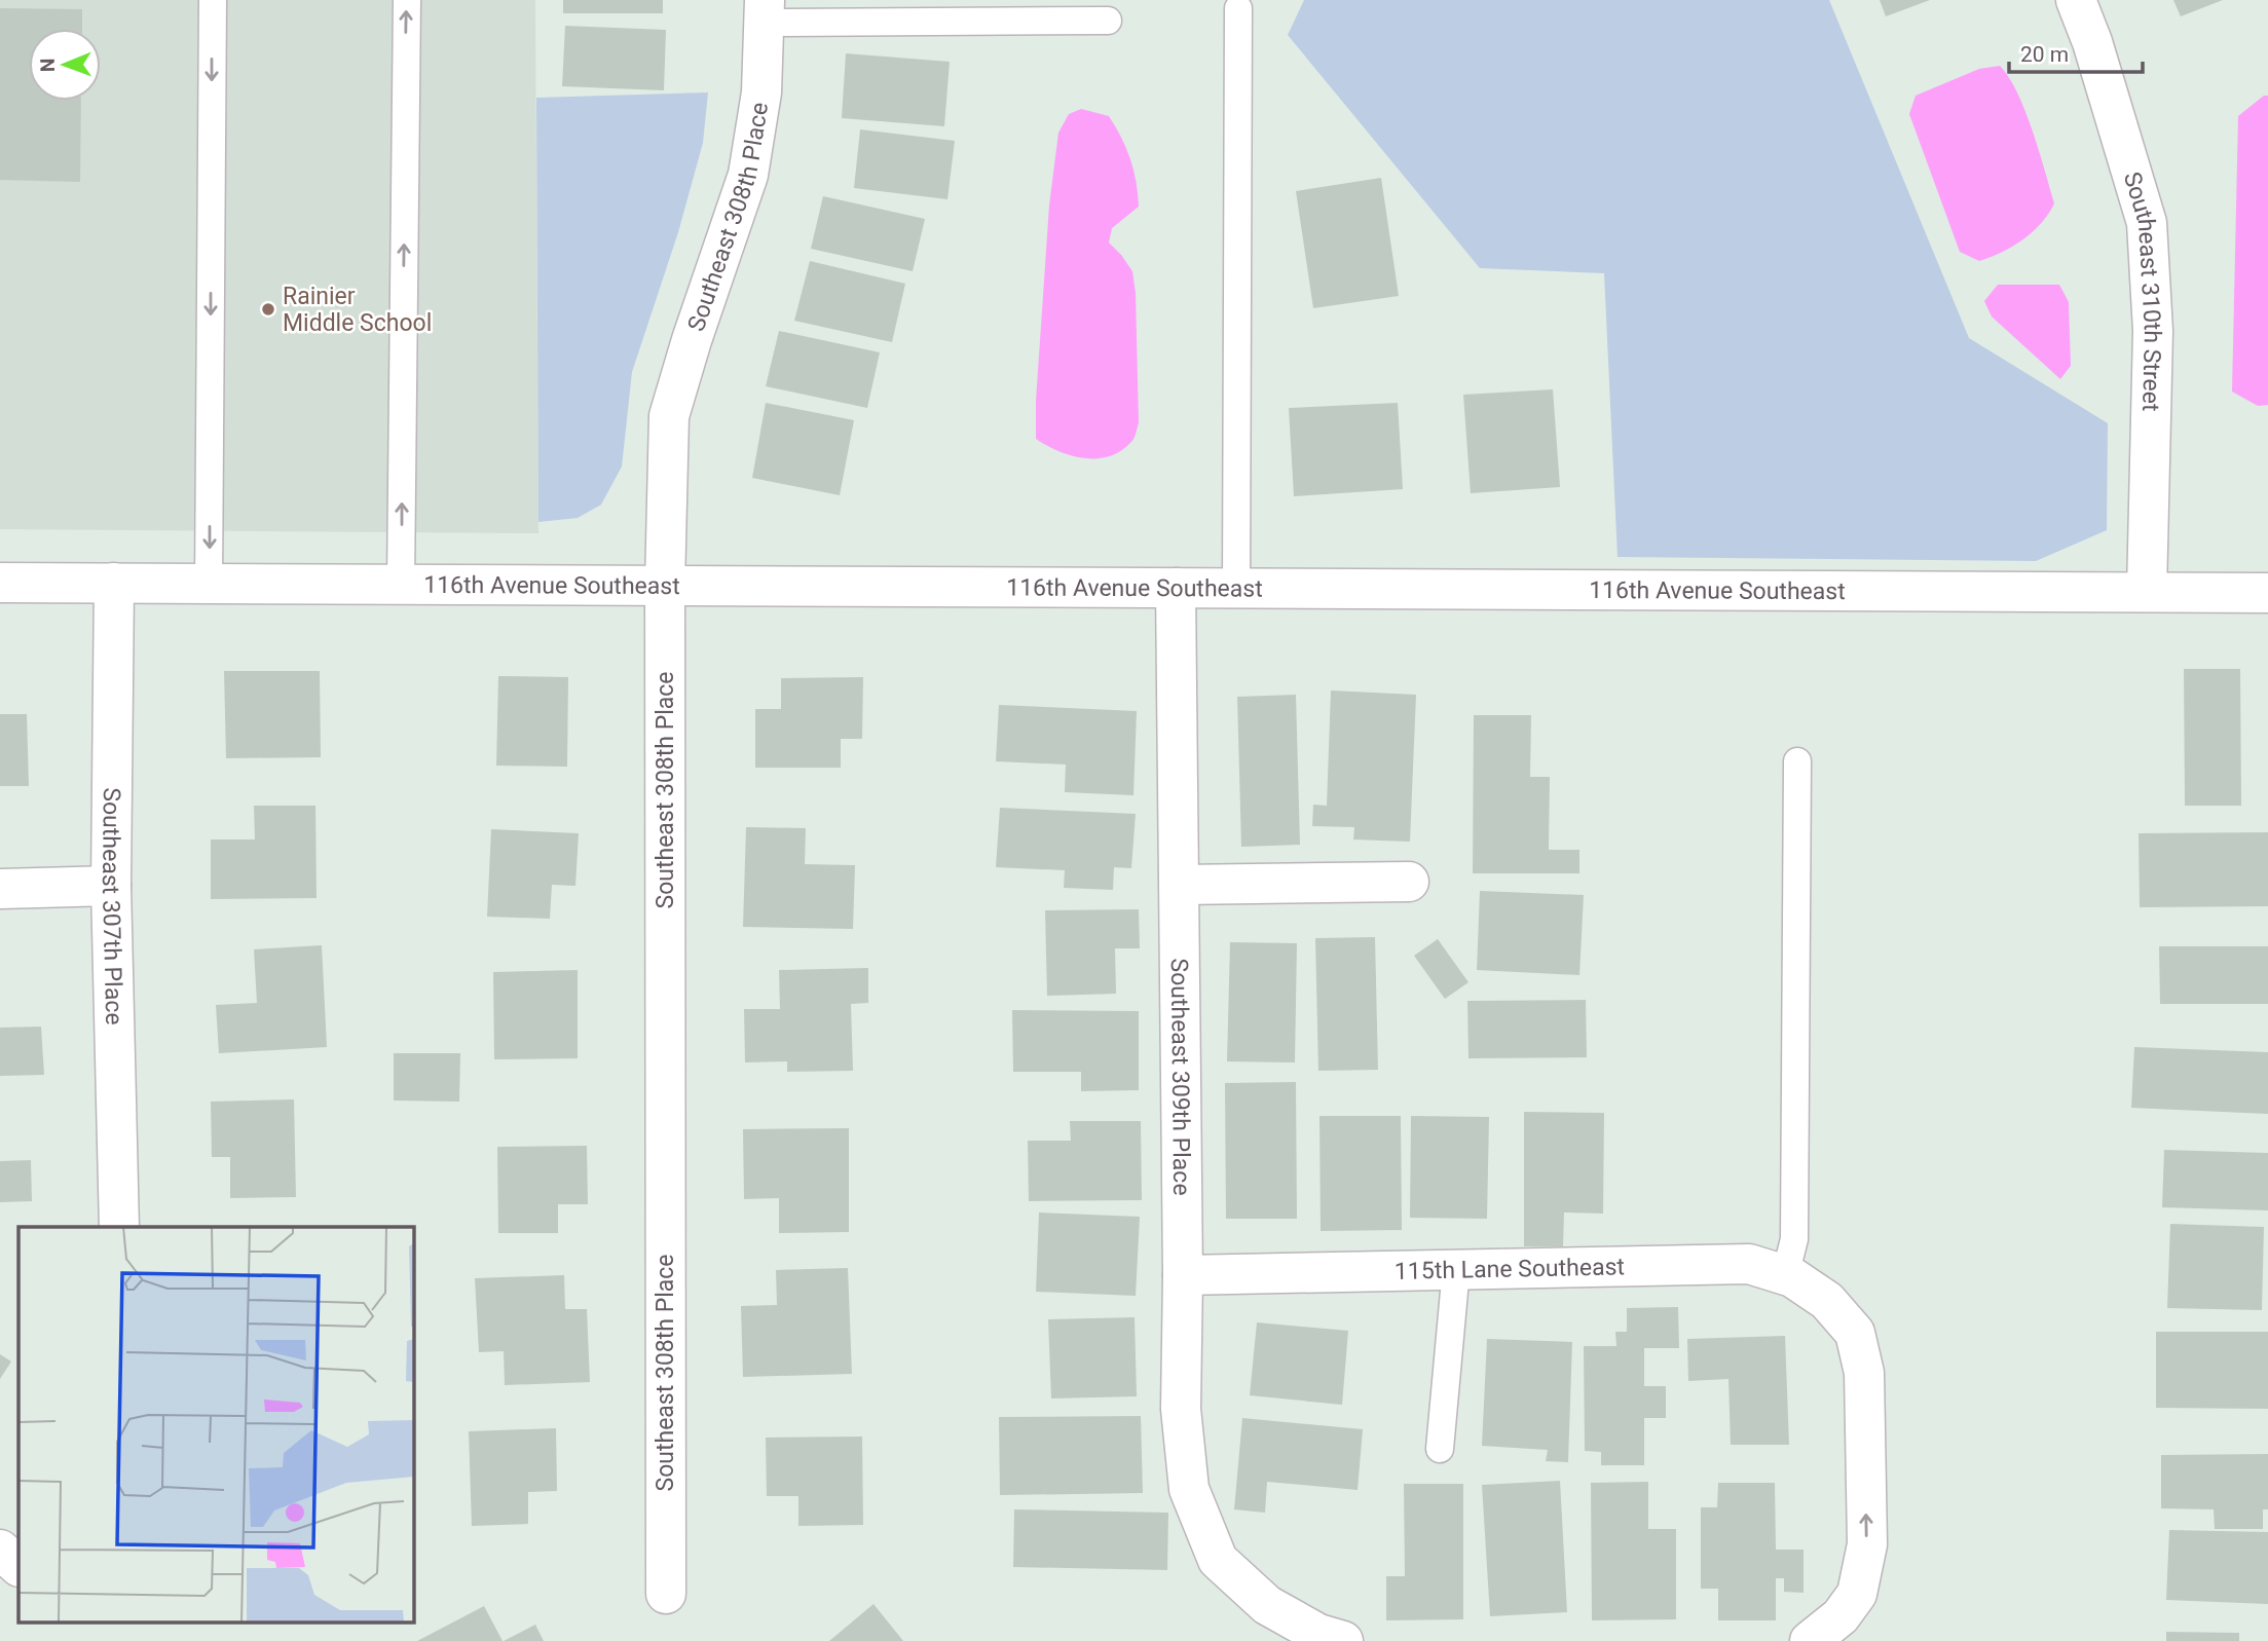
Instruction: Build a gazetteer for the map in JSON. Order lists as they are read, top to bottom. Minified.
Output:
{"streets":{"street":["Southeast 308th Place","Southeast 310th Street","116th Avenue Southeast","Southeast 307th Place","Southeast 309th Place","115th Lane Southeast"]},"crossings":[["Southeast 308th Place","116th Avenue Southeast"],["Southeast 310th Street","116th Avenue Southeast"],["116th Avenue Southeast","Southeast 307th Place"],["116th Avenue Southeast","Southeast 309th Place"],["Southeast 309th Place","115th Lane Southeast"]],"one_way":["115th Lane Southeast"],"places":["Rainier Middle School"],"scale_bar":"20 m","north":"left"}
